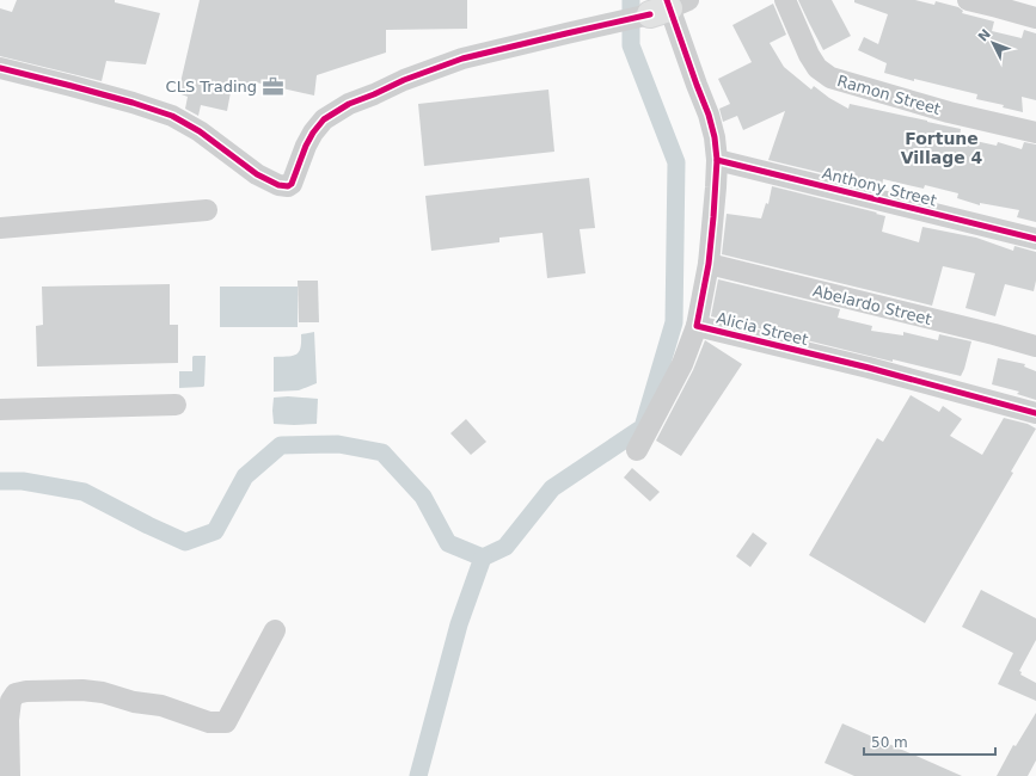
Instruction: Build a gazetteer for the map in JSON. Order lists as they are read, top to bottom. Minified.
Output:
{"streets":{"street":["Ramon Street","Anthony Street","Abelardo Street","Alicia Street"]},"crossings":[["Anthony Street","Alicia Street"],["Abelardo Street","Alicia Street"]],"districts":["Fortune Village 4"],"places":{"office":["CLS Trading"]},"scale_bar":"50 m","north":"top left"}
